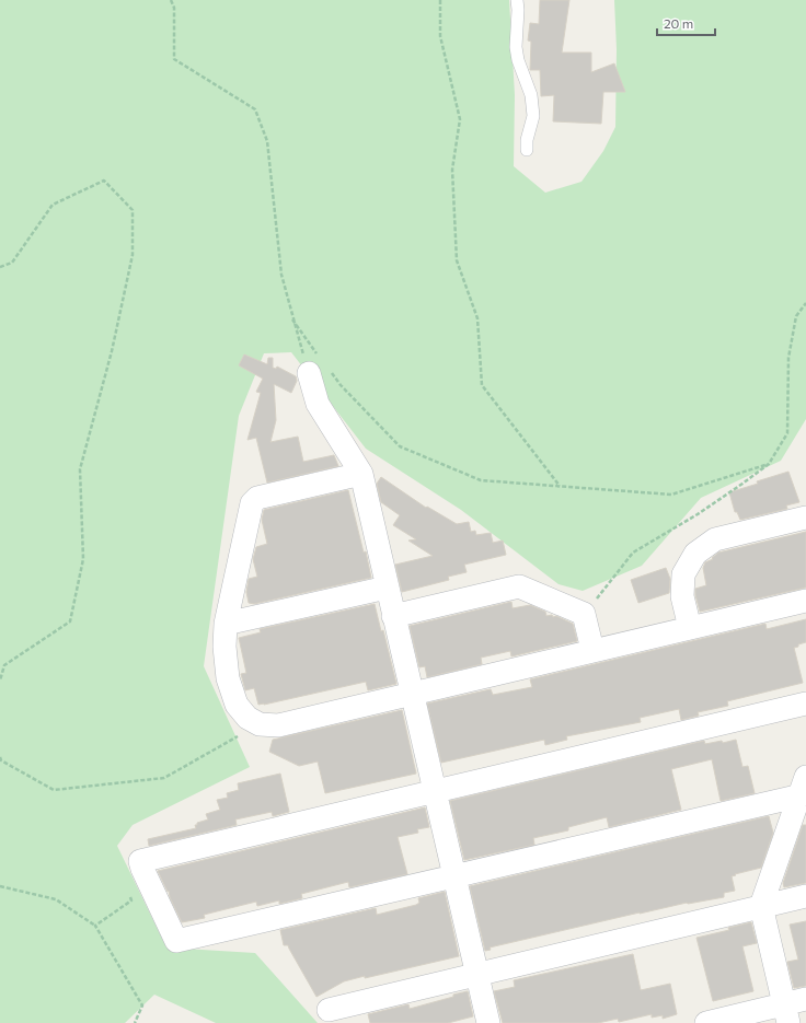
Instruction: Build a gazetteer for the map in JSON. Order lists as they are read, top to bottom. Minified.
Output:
{"scale_bar":"20 m"}
